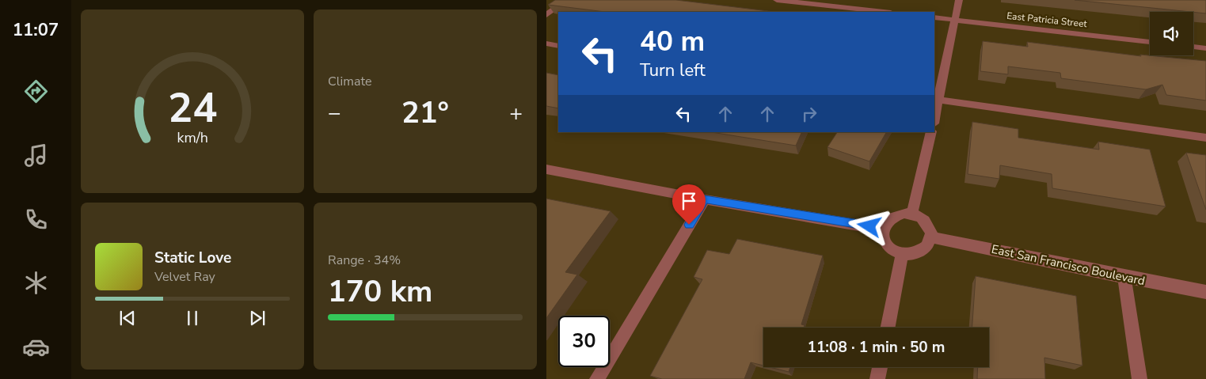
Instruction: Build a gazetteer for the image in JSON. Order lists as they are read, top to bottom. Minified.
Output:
{"streets":{"street":["East Patricia Street","East San Francisco Boulevard"]},"page":{"tabs":"11:07","tile":["Climate",["Range · 34%","170 km"]],"turn":["40 m","Turn left"],"heat":["−","21°","+"],"song":["Static Love","Velvet Ray"],"limit":"30","trip":"11:08 · 1 min · 50 m","gauge":["24","km/h"]}}
